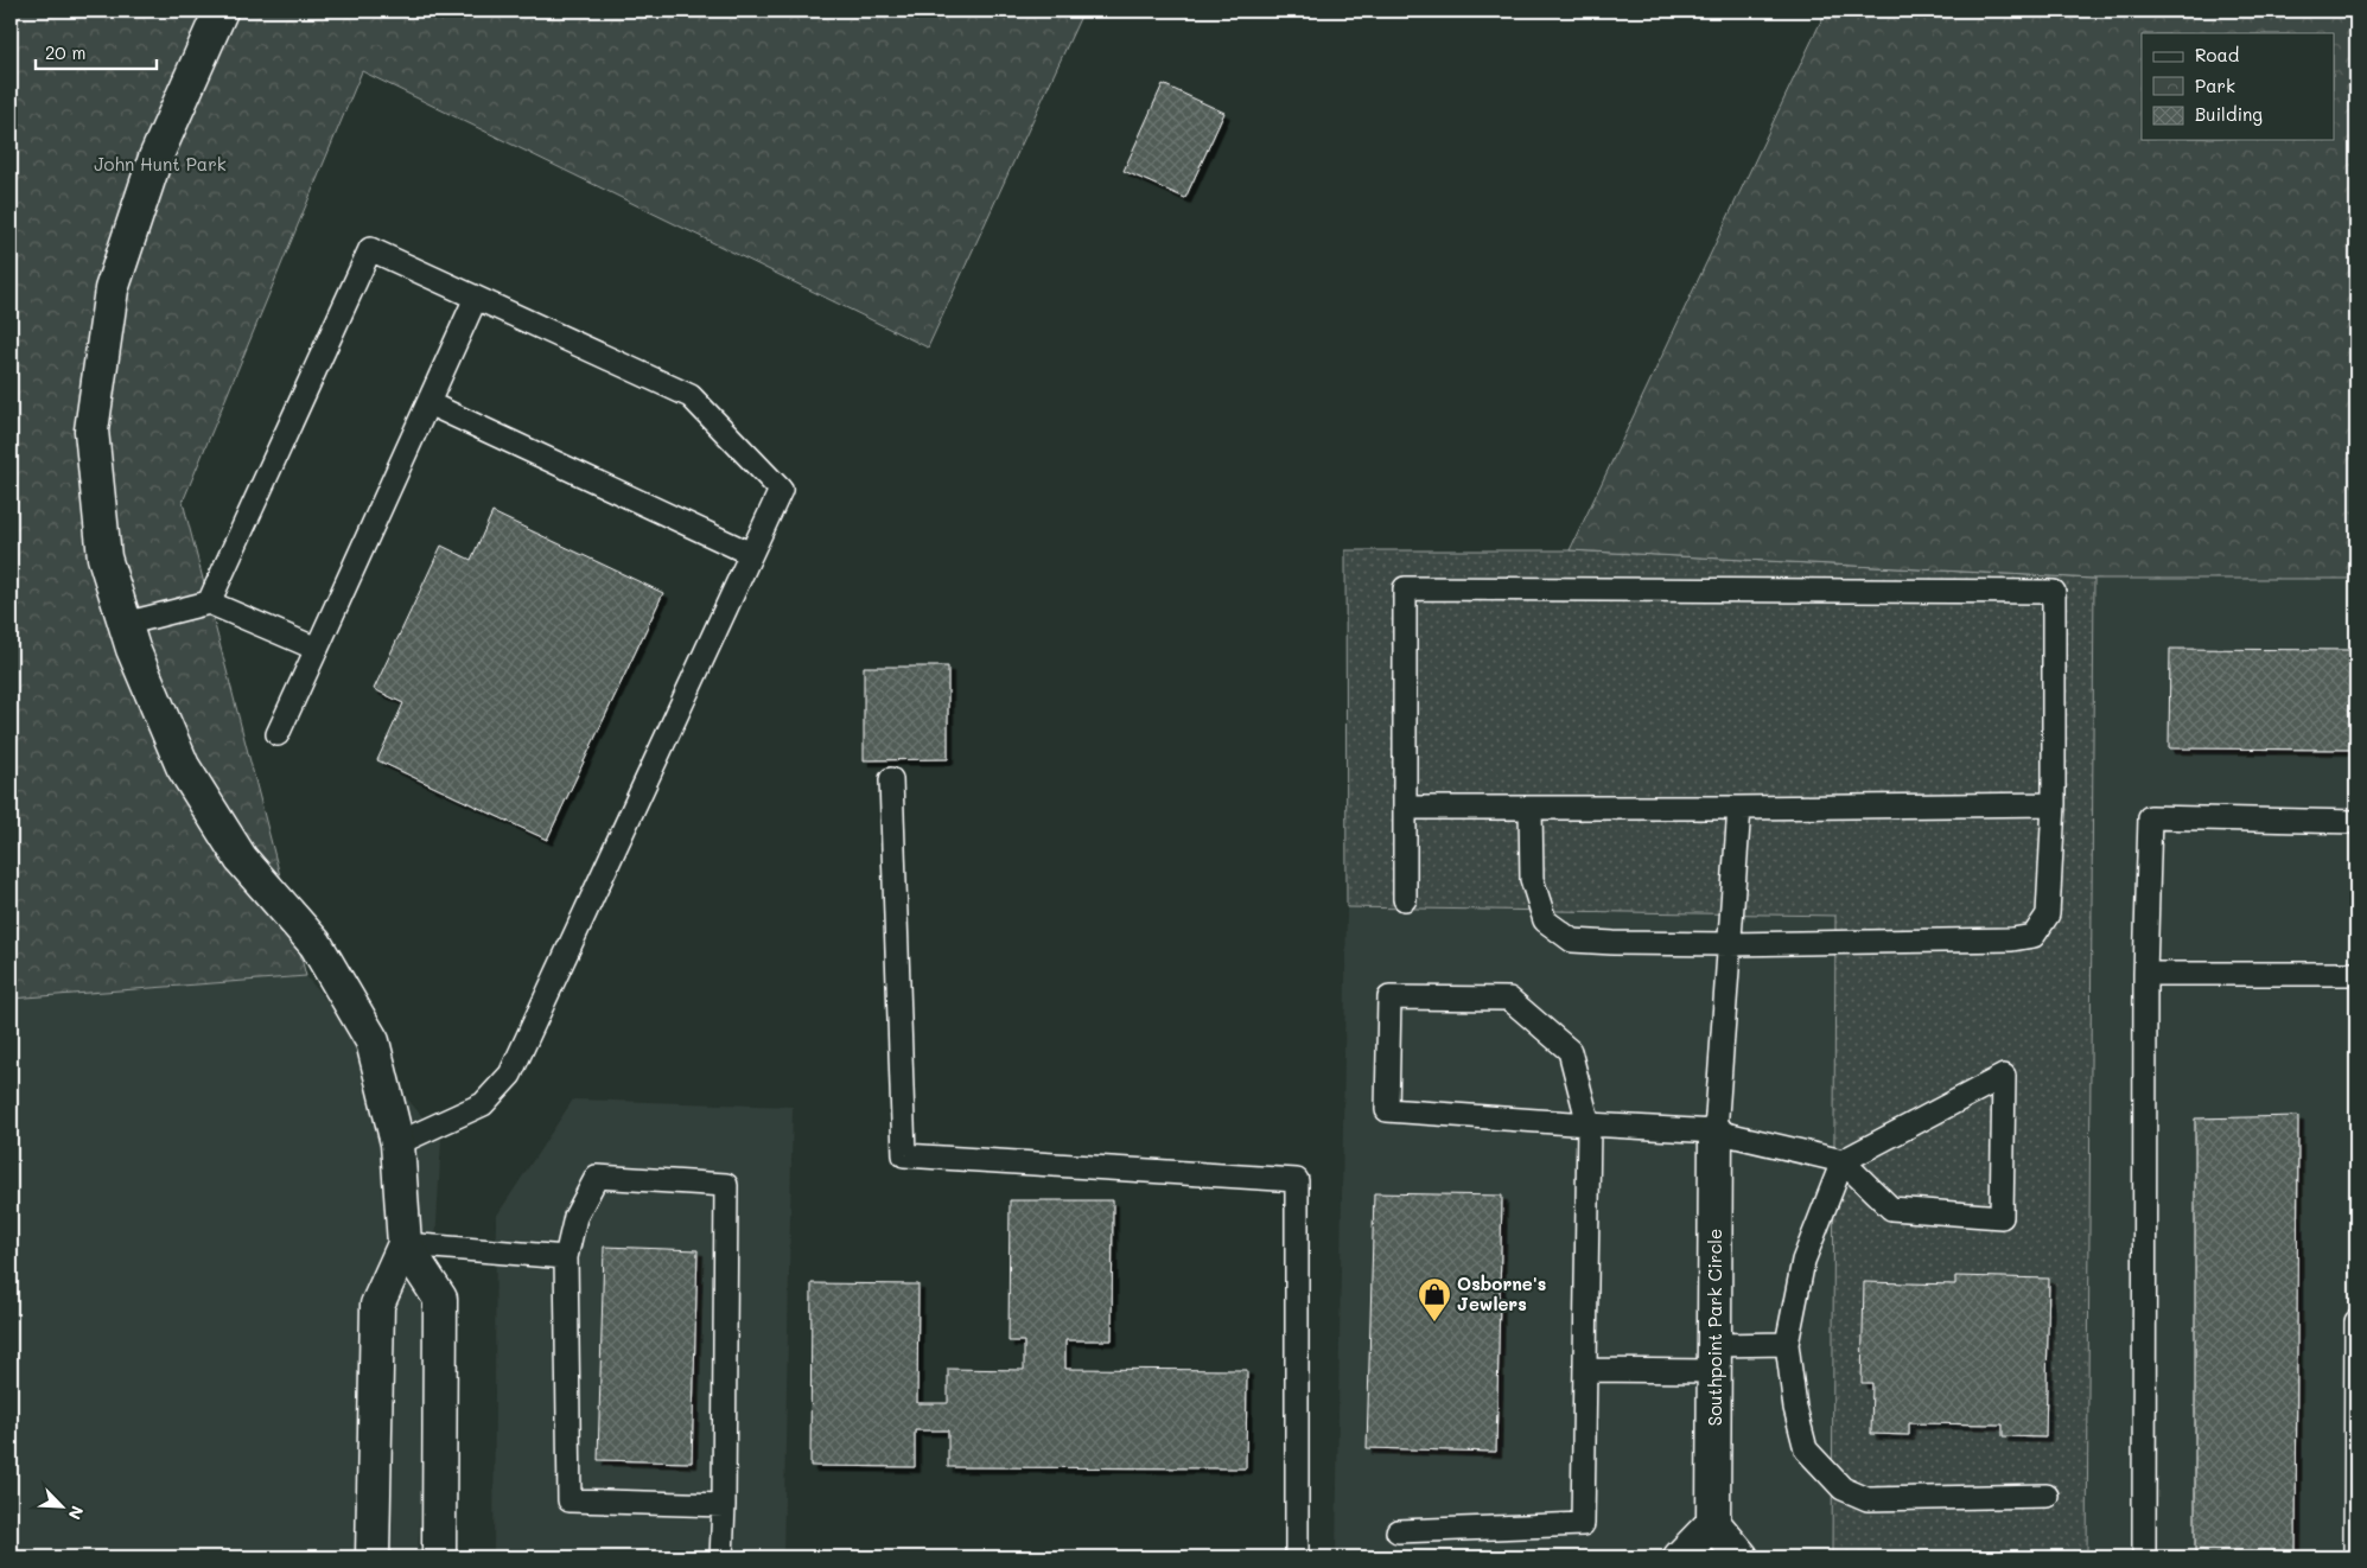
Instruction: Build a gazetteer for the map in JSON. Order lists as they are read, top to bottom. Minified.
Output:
{"streets":{"street":["Southpoint Park Circle"]},"parks":["John Hunt Park"],"places":{"shop":["Osborne's Jewlers"]},"legend":["Road","Park","Building"],"scale_bar":"20 m","north":"bottom right"}
